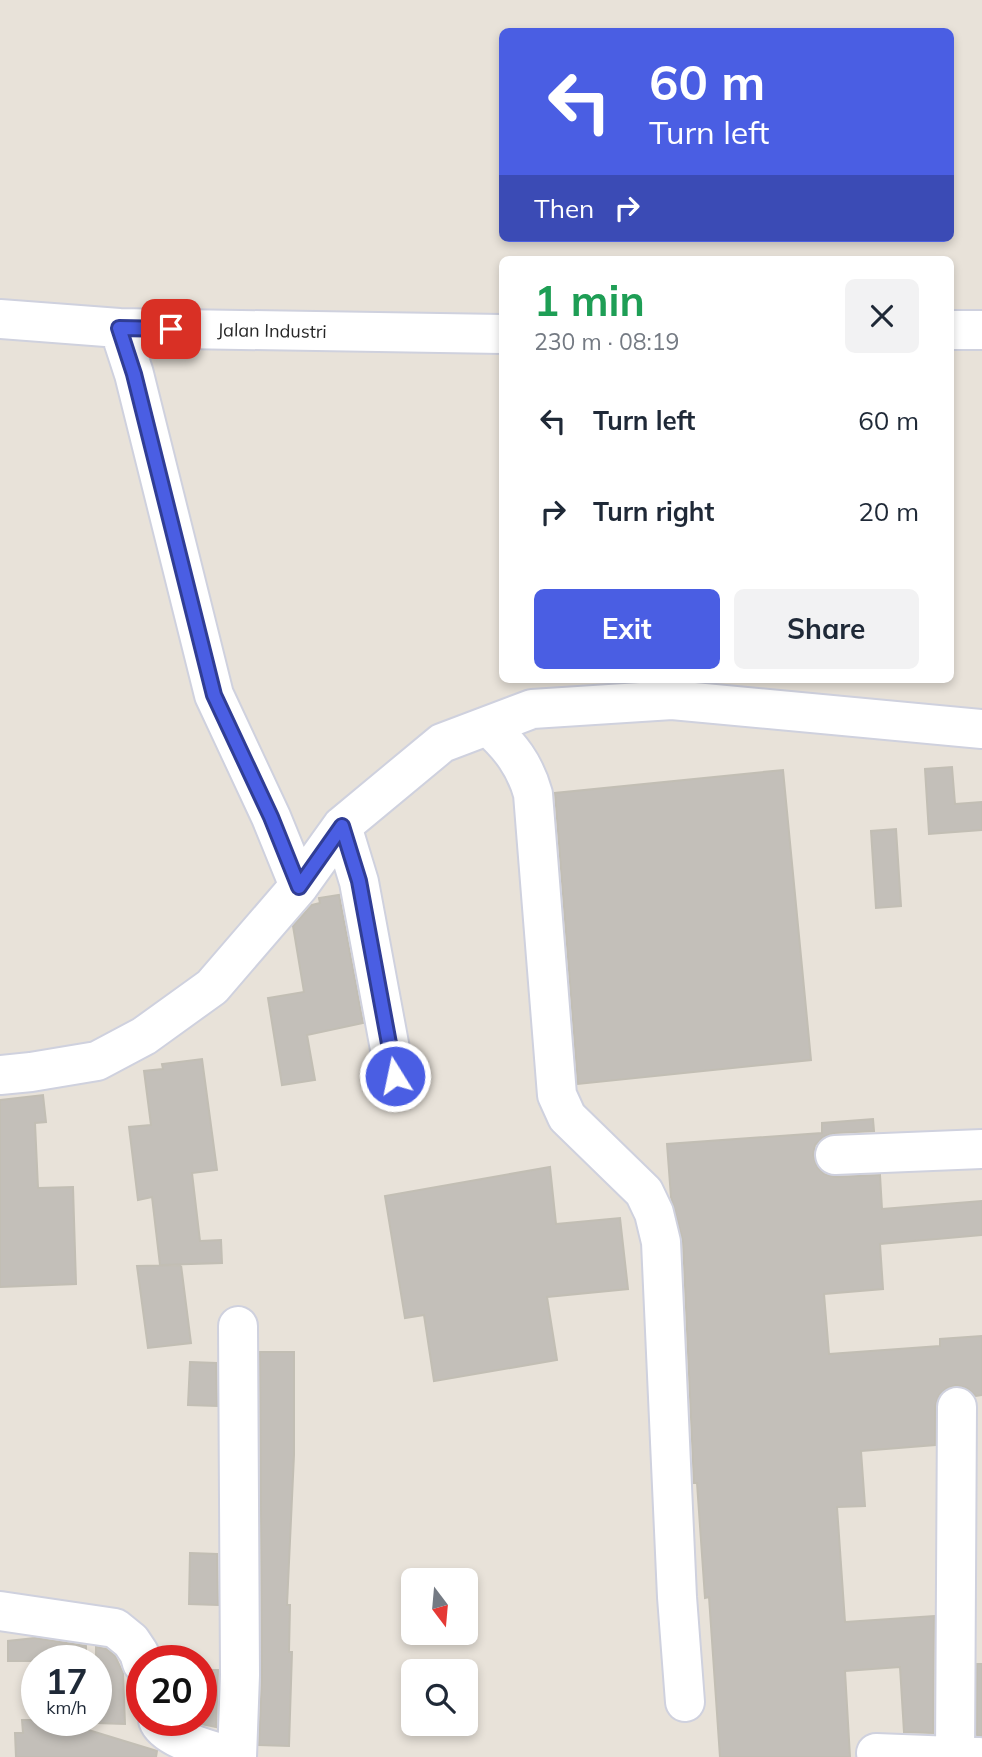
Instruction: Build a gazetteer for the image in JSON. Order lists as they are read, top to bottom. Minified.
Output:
{"streets":{"street":["Jalan Industri"]},"north":"bottom","page":{"turn":["60 m","Turn left"],"then":"Then","heading":["1 min","230 m · 08:19"],"list":[{"name":"Turn left","value":"60 m"},{"name":"Turn right","value":"20 m"}],"buttons":["Exit","Share"],"speed":"17 km/h","limit":"20"}}
